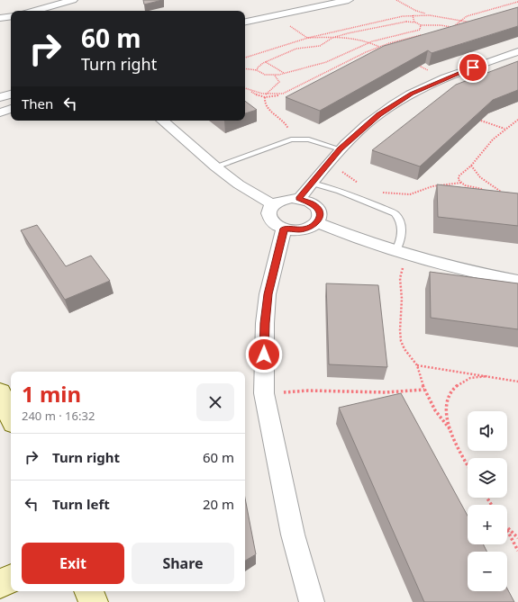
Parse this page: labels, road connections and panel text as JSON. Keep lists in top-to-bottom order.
{
  "page": {
    "turn": ["60 m", "Turn right"],
    "then": "Then",
    "heading": ["1 min", "240 m · 16:32"],
    "map_buttons": ["+", "−"],
    "list": [
      {
        "name": "Turn right",
        "value": "60 m"
      },
      {
        "name": "Turn left",
        "value": "20 m"
      }
    ],
    "buttons": ["Exit", "Share"]
  }
}
